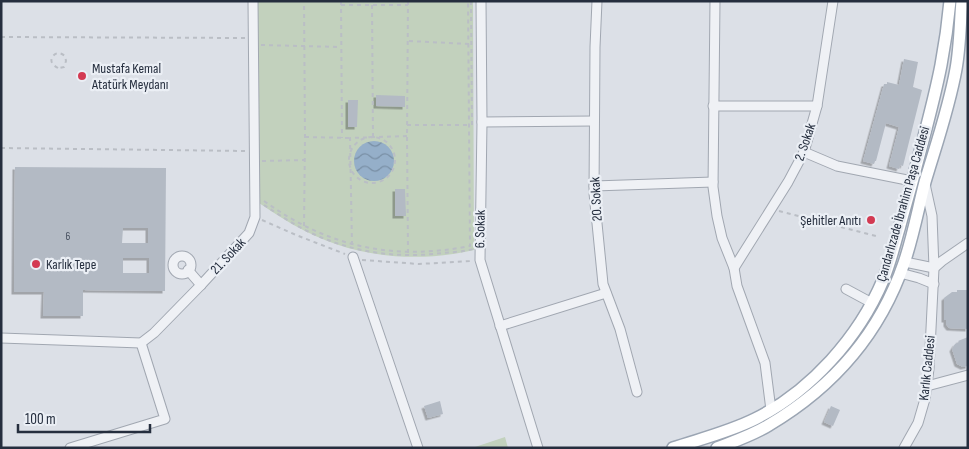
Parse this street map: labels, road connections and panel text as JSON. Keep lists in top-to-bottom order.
{
  "streets": {
    "main road": ["Çandarlızade İbrahim Paşa Caddesi"],
    "street": [
      "2. Sokak",
      "20. Sokak",
      "6. Sokak",
      "21. Sokak",
      "Karlık Caddesi"
    ]
  },
  "crossings": [
    ["Çandarlızade İbrahim Paşa Caddesi", "Karlık Caddesi"]
  ],
  "places": ["Mustafa Kemal Atatürk Meydanı", "Şehitler Anıtı", "Karlık Tepe"],
  "house_numbers": ["6"],
  "scale_bar": "100 m"
}
